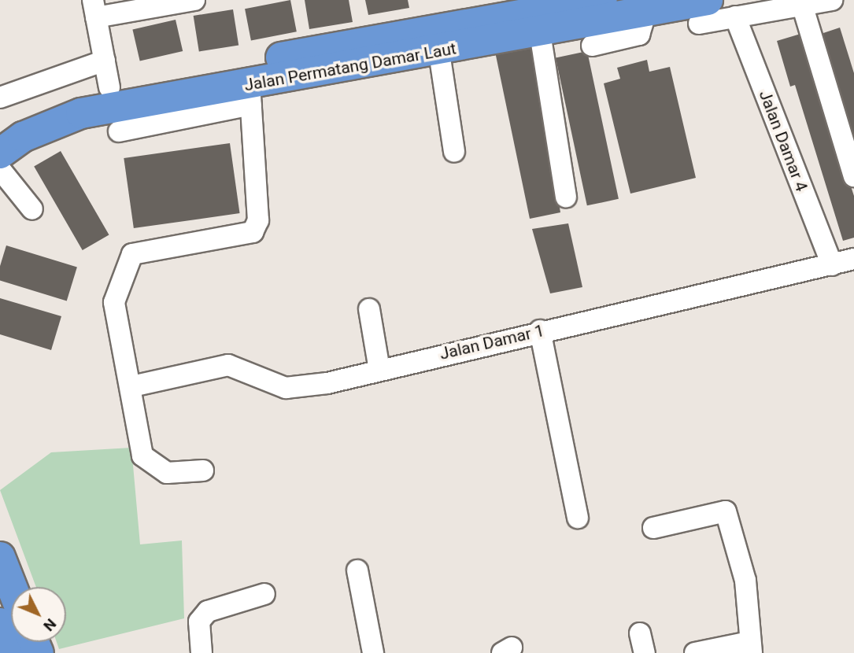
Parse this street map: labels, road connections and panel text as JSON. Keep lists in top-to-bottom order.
{
  "streets": {
    "highway": ["Jalan Permatang Damar Laut"],
    "street": ["Jalan Damar 4", "Jalan Damar 1"]
  },
  "crossings": [
    ["Jalan Damar 4", "Jalan Damar 1"]
  ],
  "north": "bottom right"
}
